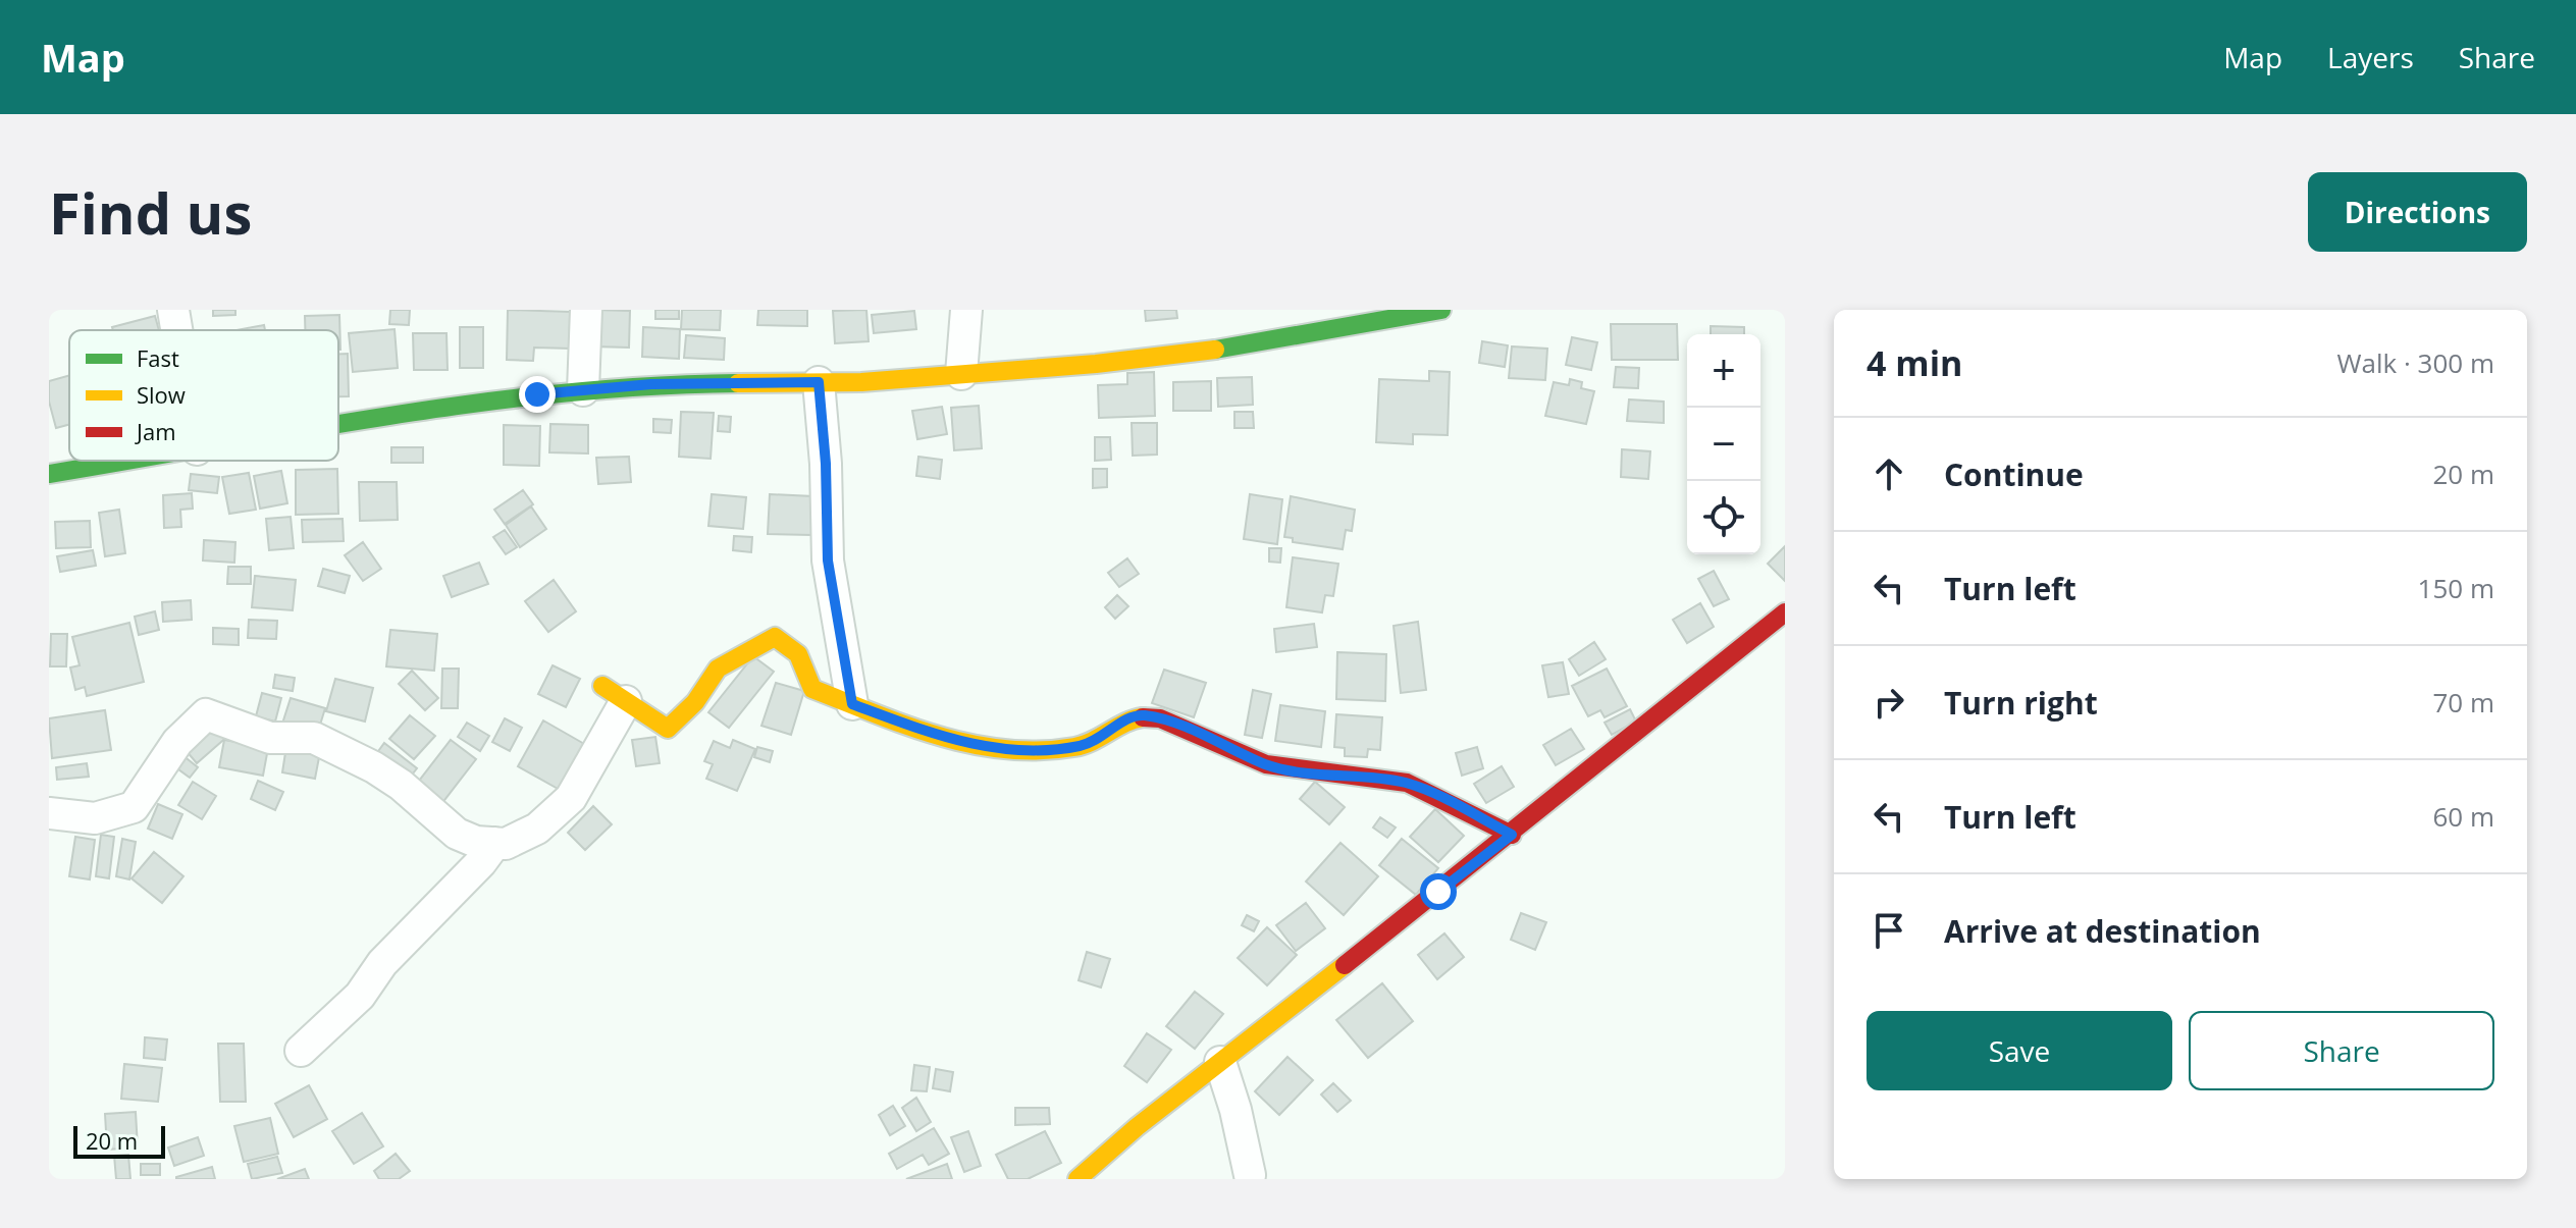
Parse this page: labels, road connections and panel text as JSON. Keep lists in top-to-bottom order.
{
  "legend": ["Fast", "Slow", "Jam"],
  "scale_bar": "20 m",
  "page": {
    "header": "Map",
    "nav": ["Map", "Layers", "Share"],
    "buttons": [
      "Directions",
      ["Save", "Share"]
    ],
    "title": "Find us",
    "heading": ["4 min", "Walk · 300 m"],
    "map_buttons": ["+", "−"],
    "list": [
      ["Continue", "20 m"],
      ["Turn left", "150 m"],
      ["Turn right", "70 m"],
      ["Turn left", "60 m"],
      "Arrive at destination"
    ],
    "scale": "20 m"
  }
}
